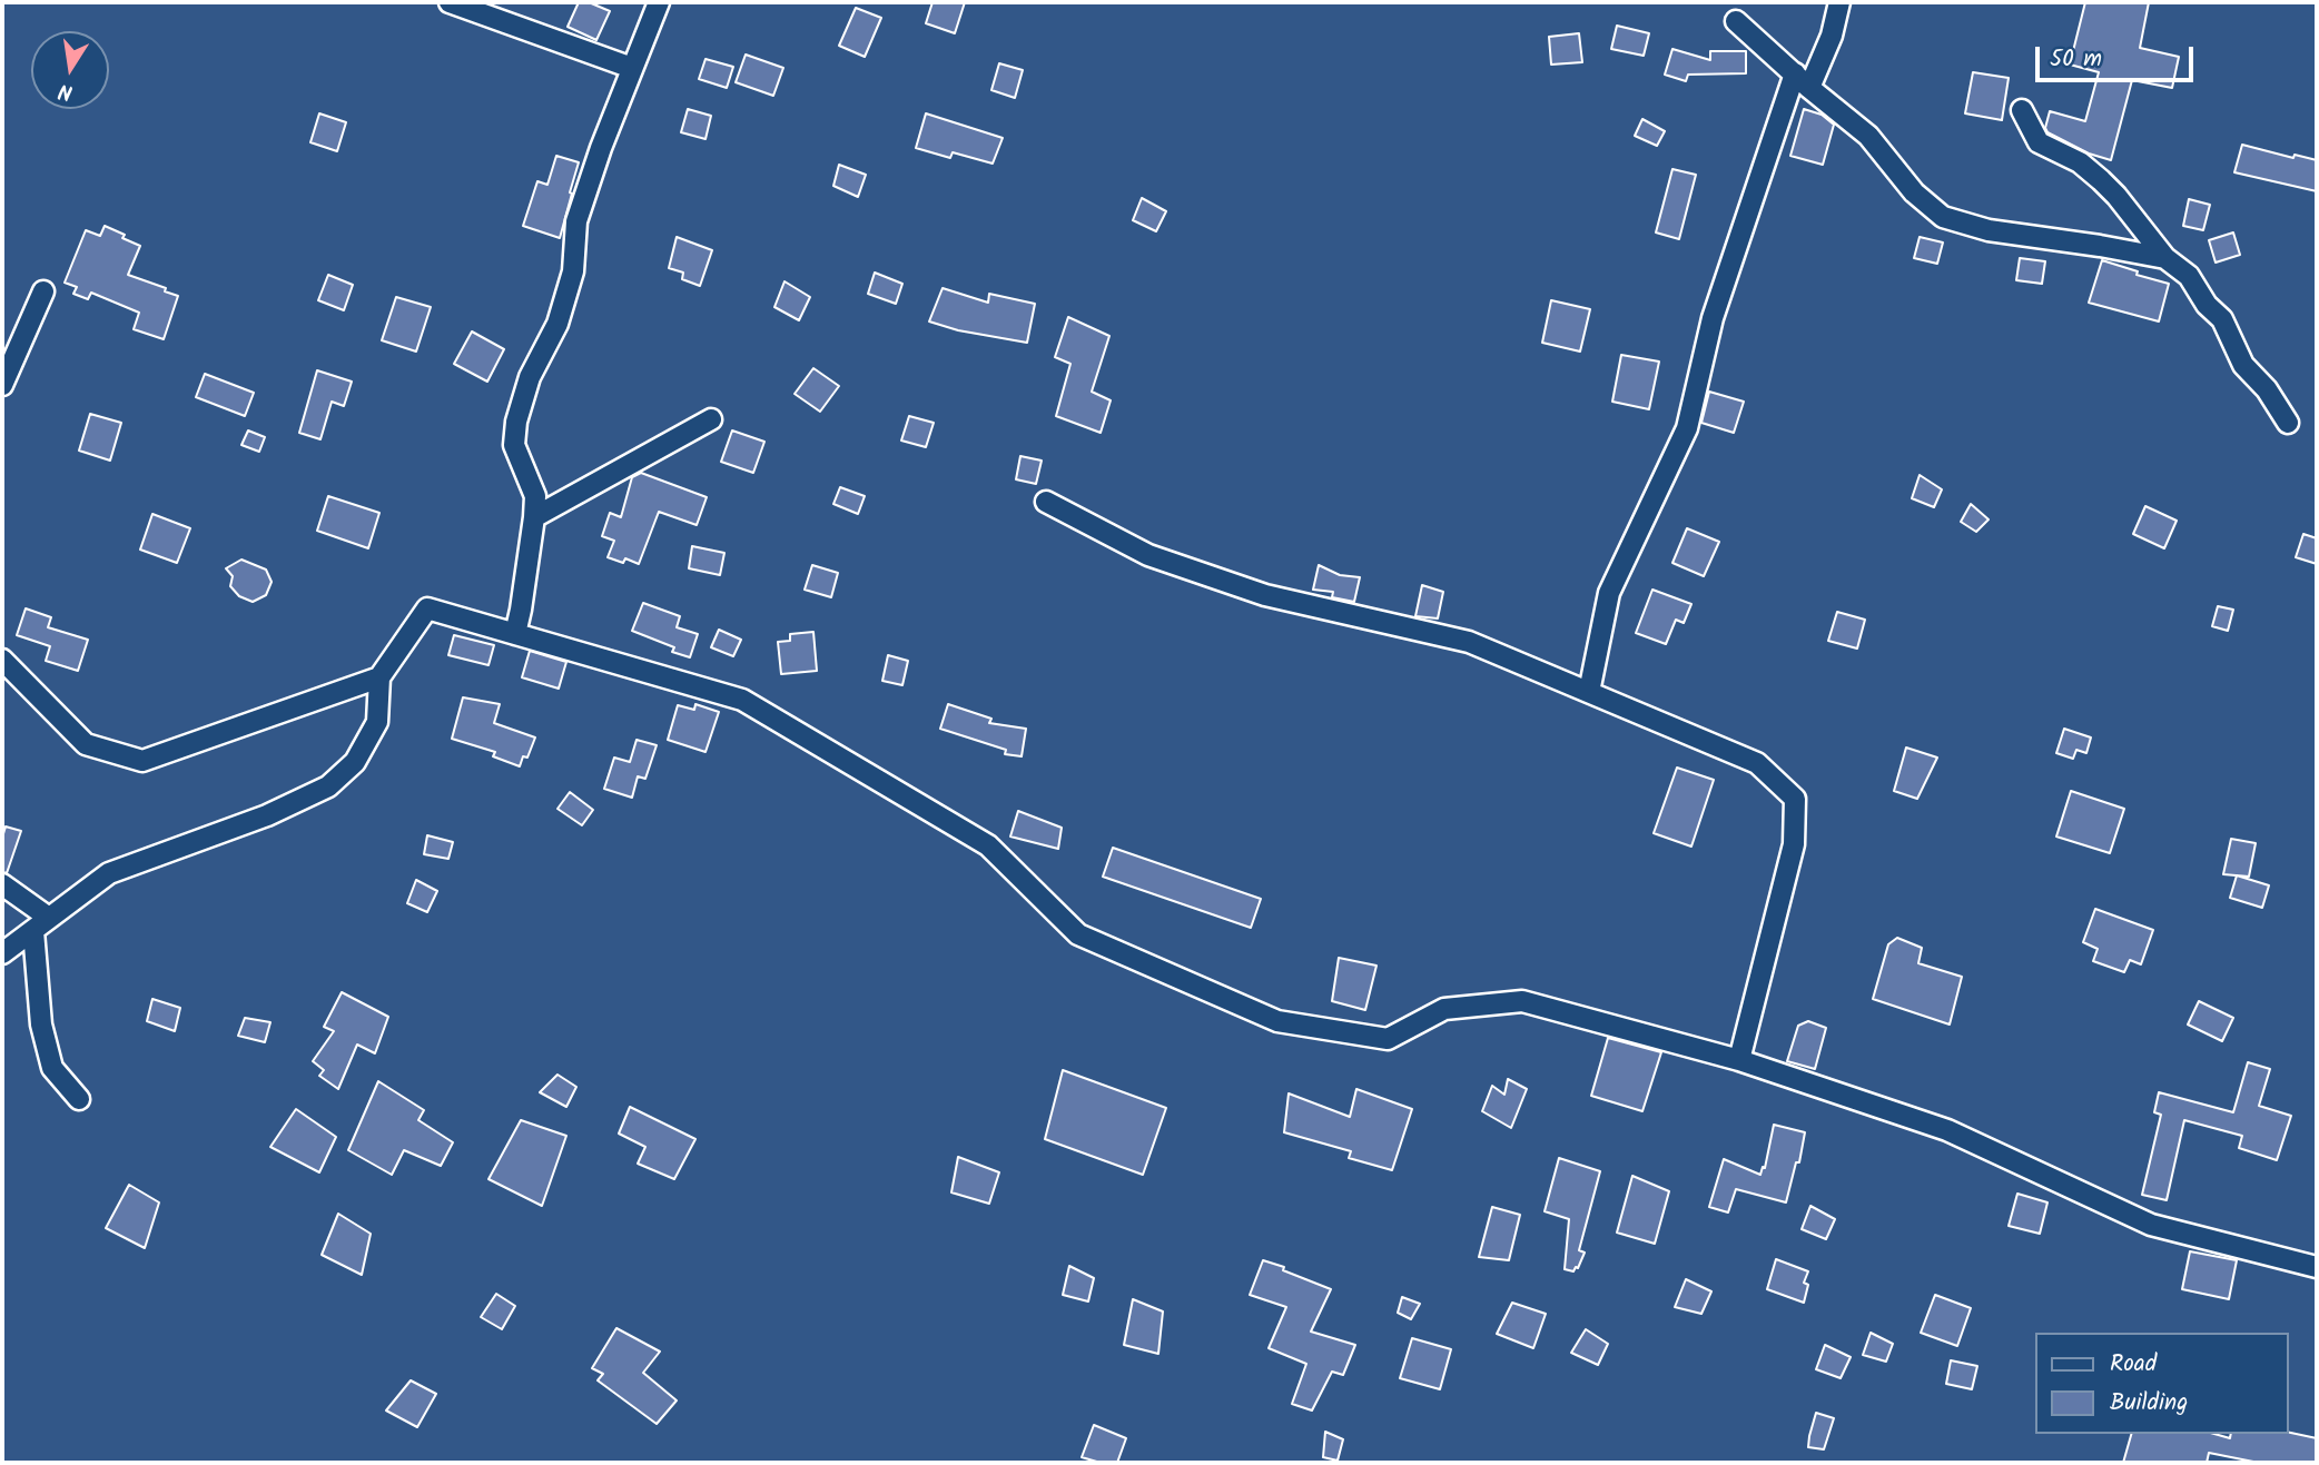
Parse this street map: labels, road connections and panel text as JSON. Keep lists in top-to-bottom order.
{
  "legend": ["Road", "Building"],
  "scale_bar": "50 m",
  "north": "bottom"
}
